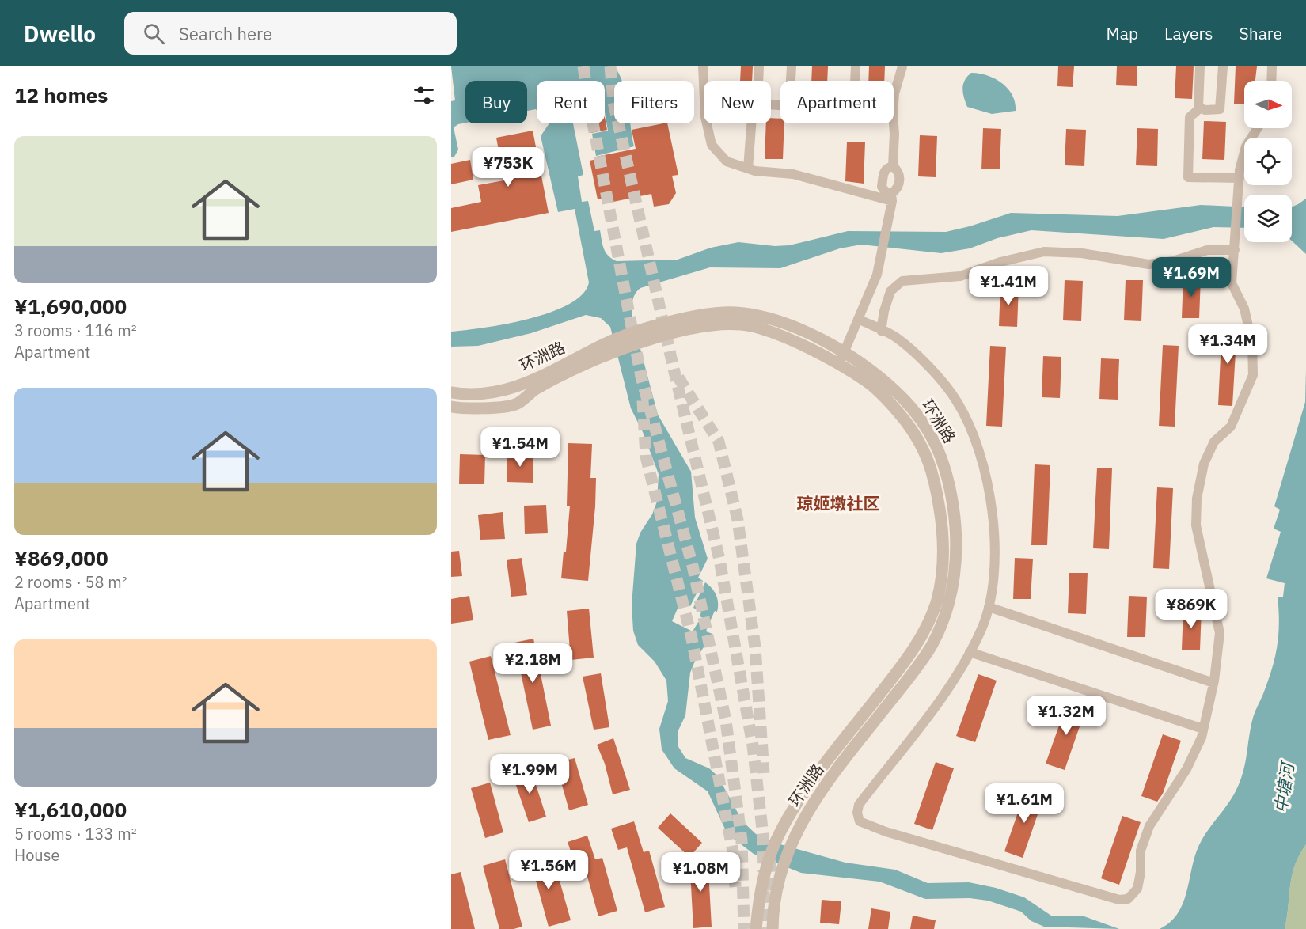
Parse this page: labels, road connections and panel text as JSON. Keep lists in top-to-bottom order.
{
  "streets": {
    "street": ["环洲路"]
  },
  "districts": ["琼姬墩社区"],
  "water": ["中塘河"],
  "north": "right",
  "page": {
    "header": "Dwello",
    "search": "Search here",
    "nav": ["Map", "Layers", "Share"],
    "heading": "12 homes",
    "chip": [
      "Buy",
      "Rent",
      "Filters",
      "New",
      "Apartment"
    ],
    "list": [
      {
        "name": "¥1,690,000",
        "note": "3 rooms · 116 m² · Apartment"
      },
      {
        "name": "¥869,000",
        "note": "2 rooms · 58 m² · Apartment"
      },
      {
        "name": "¥1,610,000",
        "note": "5 rooms · 133 m² · House"
      }
    ],
    "price": [
      "¥753K",
      "¥1.69M",
      "¥1.41M",
      "¥1.34M",
      "¥1.54M",
      "¥869K",
      "¥2.18M",
      "¥1.32M",
      "¥1.99M",
      "¥1.61M",
      "¥1.56M",
      "¥1.08M"
    ]
  }
}
